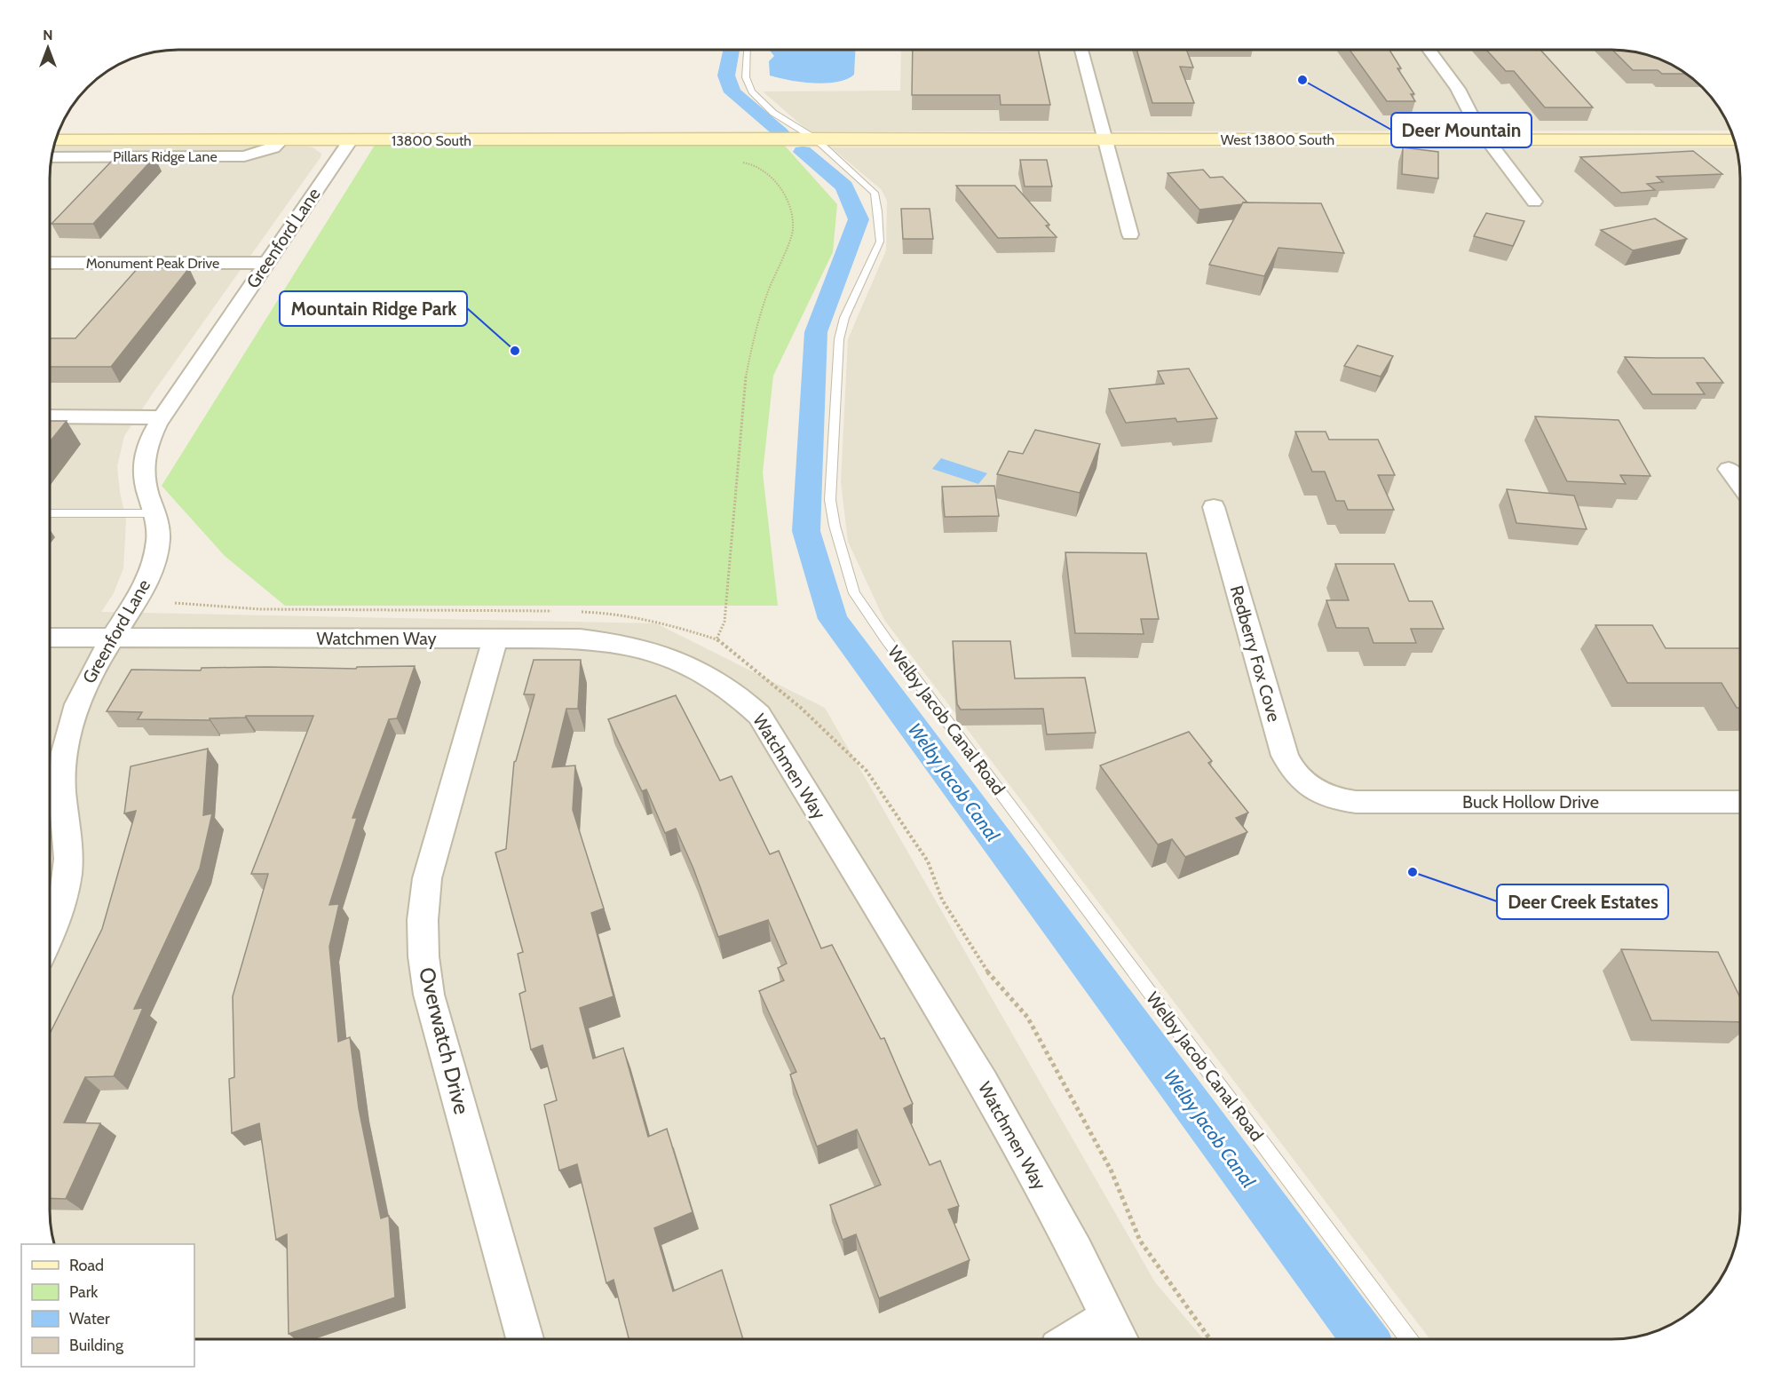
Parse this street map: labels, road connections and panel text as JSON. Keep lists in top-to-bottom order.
{
  "streets": {
    "street": [
      "West 13800 South",
      "13800 South",
      "Pillars Ridge Lane",
      "Greenford Lane",
      "Monument Peak Drive",
      "Watchmen Way",
      "Redberry Fox Cove",
      "Buck Hollow Drive",
      "Overwatch Drive"
    ],
    "lane": ["Welby Jacob Canal Road"]
  },
  "crossings": [
    ["West 13800 South", "13800 South"],
    ["West 13800 South", "Welby Jacob Canal Road"],
    ["13800 South", "Pillars Ridge Lane"],
    ["13800 South", "Greenford Lane"],
    ["13800 South", "Welby Jacob Canal Road"],
    ["Greenford Lane", "Monument Peak Drive"],
    ["Greenford Lane", "Watchmen Way"],
    ["Watchmen Way", "Overwatch Drive"],
    ["Redberry Fox Cove", "Buck Hollow Drive"]
  ],
  "water": ["Welby Jacob Canal"],
  "places": ["Deer Mountain", "Mountain Ridge Park", "Deer Creek Estates"],
  "legend": [
    "Road",
    "Park",
    "Water",
    "Building"
  ],
  "north": "top"
}
